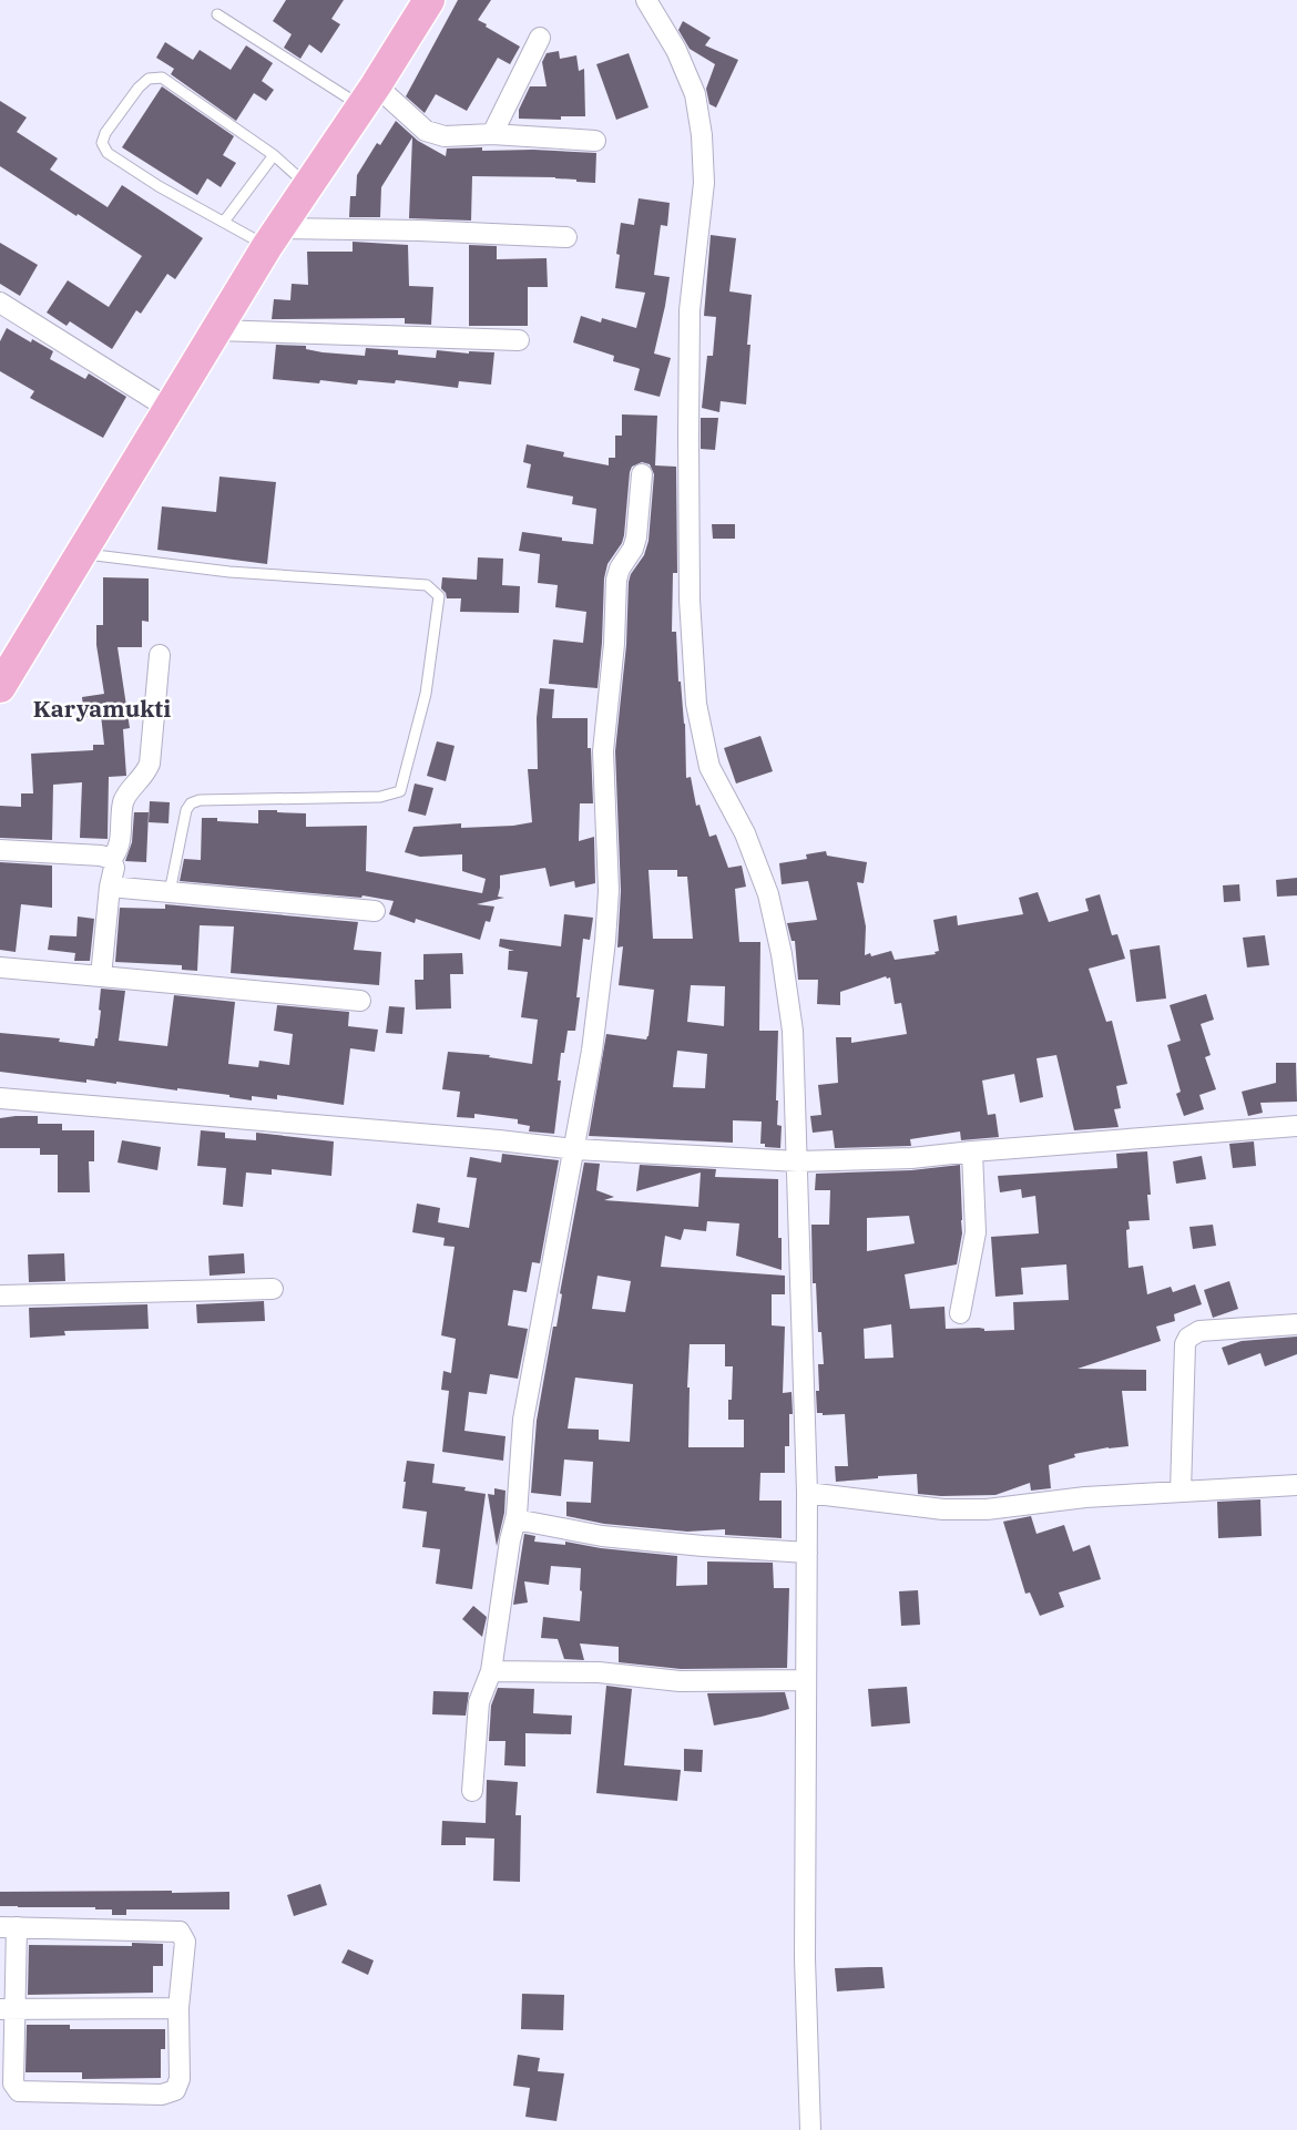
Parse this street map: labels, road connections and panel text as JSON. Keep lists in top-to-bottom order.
{
  "districts": ["Karyamukti"]
}
